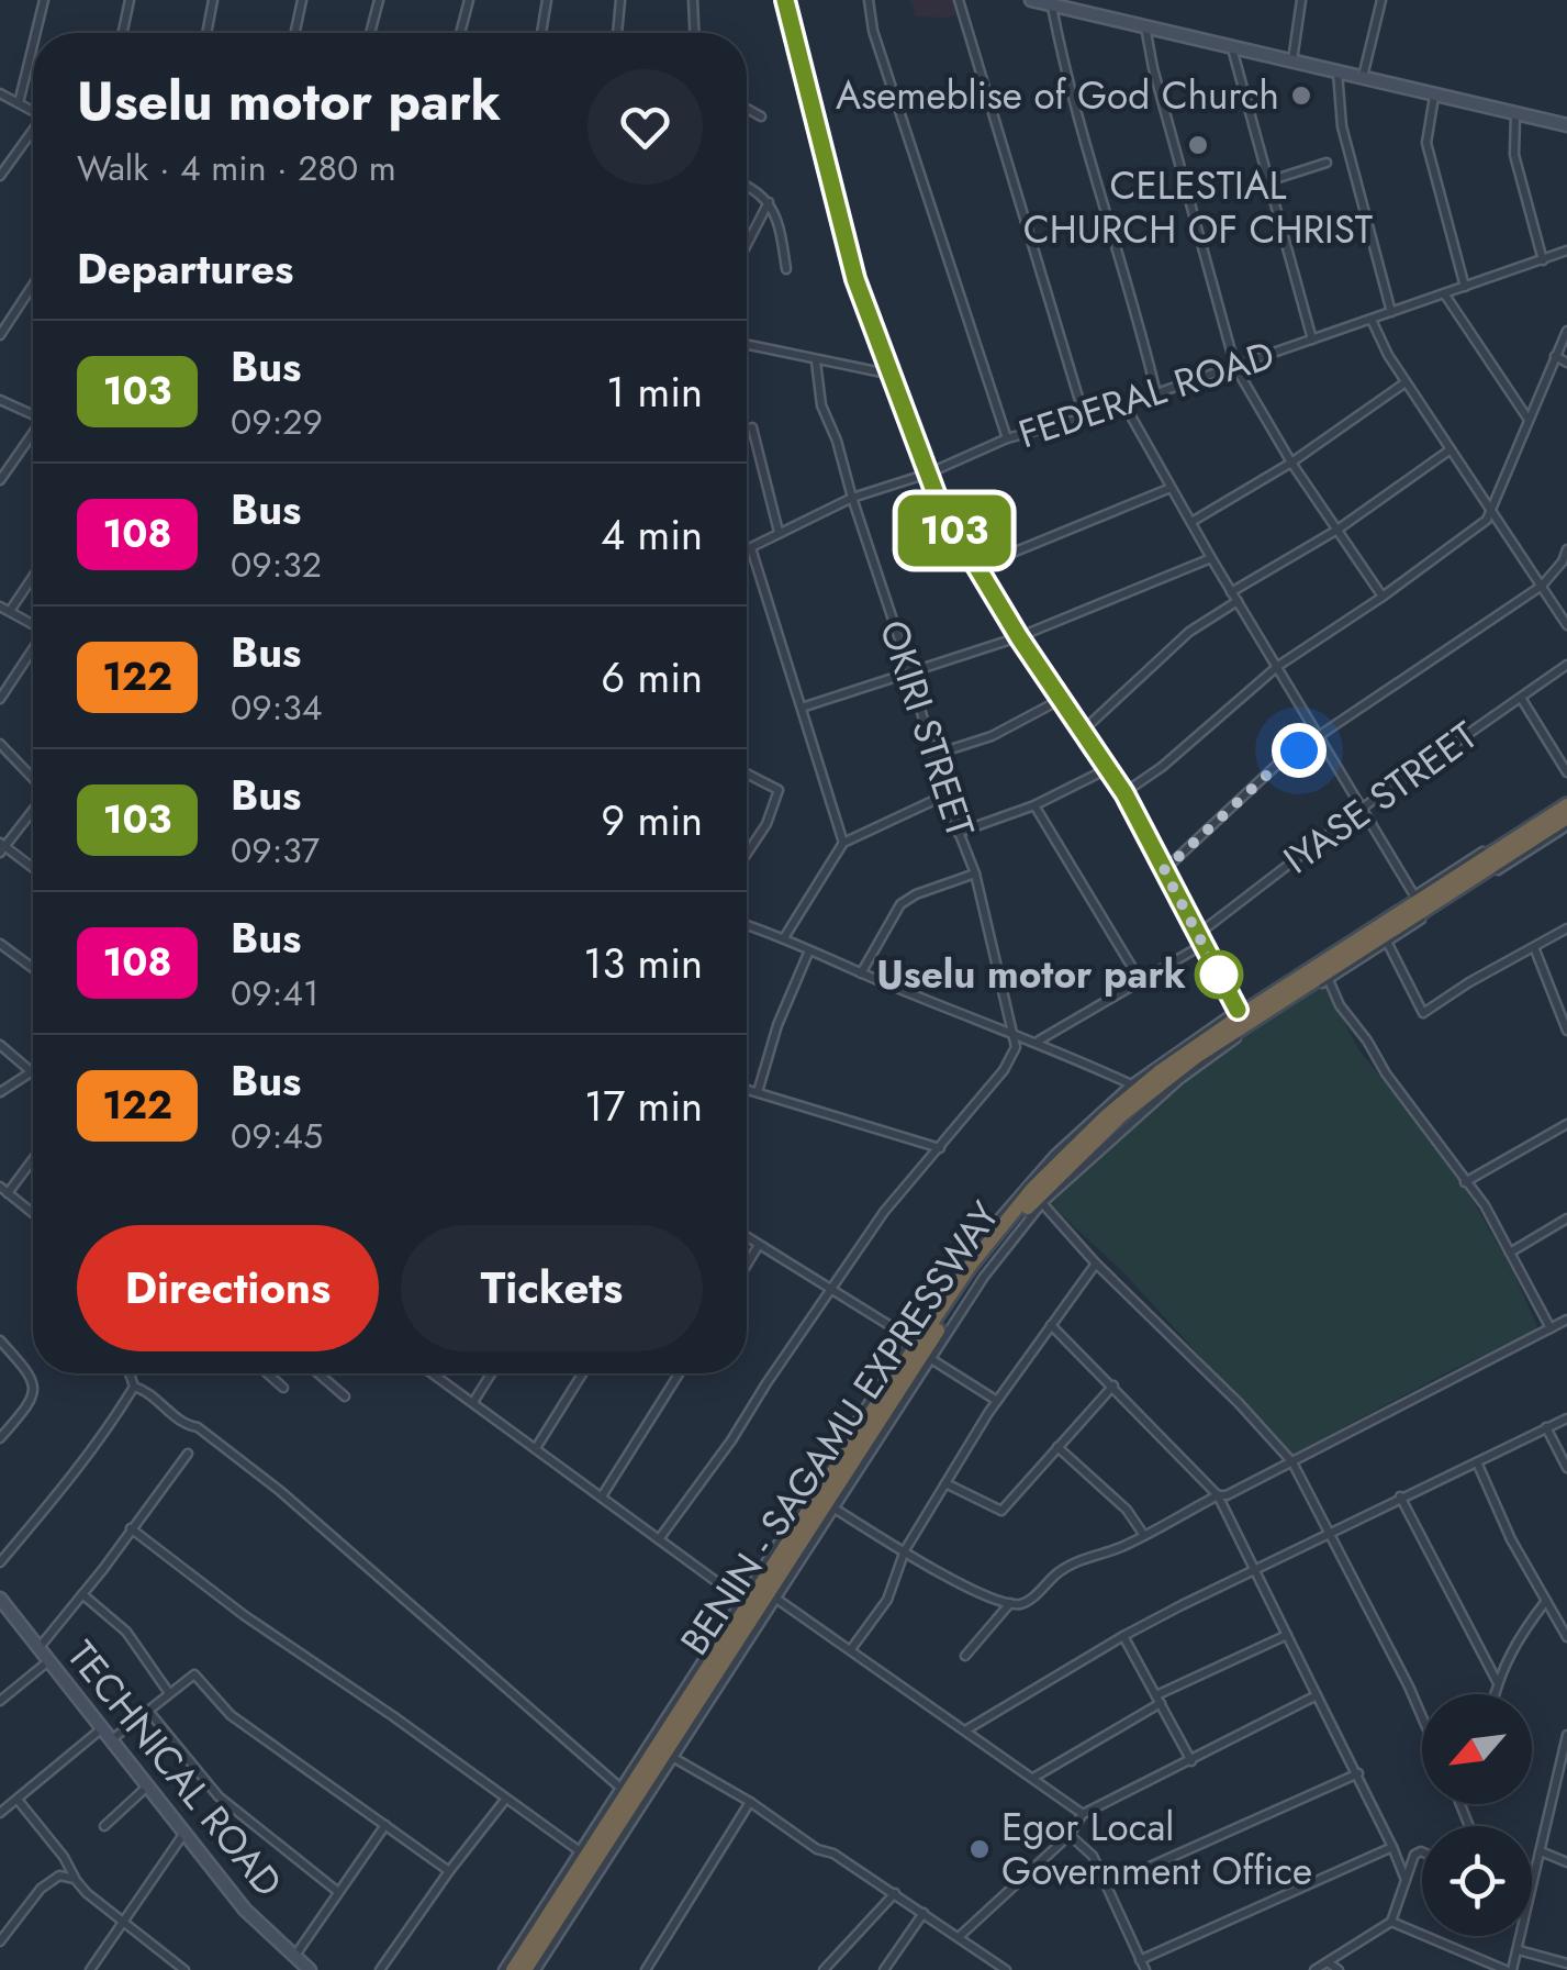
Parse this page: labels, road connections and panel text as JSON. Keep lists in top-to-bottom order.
{
  "streets": {
    "highway": ["BENIN - SAGAMU EXPRESSWAY"],
    "street": [
      "FEDERAL ROAD",
      "OKIRI STREET",
      "IYASE STREET",
      "TECHNICAL ROAD"
    ]
  },
  "crossings": [
    ["FEDERAL ROAD", "OKIRI STREET"]
  ],
  "places": [
    "Asemeblise of God Church",
    "CELESTIAL CHURCH OF CHRIST",
    "Uselu motor park",
    "Egor Local Government Office"
  ],
  "lines": ["bus line 103"],
  "north": "bottom left",
  "page": {
    "on_map": "103",
    "heading": [
      ["Uselu motor park", "Walk · 4 min · 280 m"],
      "Departures"
    ],
    "list": [
      {
        "mark": "103",
        "name": "Bus",
        "note": "09:29",
        "value": "1 min"
      },
      {
        "mark": "108",
        "name": "Bus",
        "note": "09:32",
        "value": "4 min"
      },
      {
        "mark": "122",
        "name": "Bus",
        "note": "09:34",
        "value": "6 min"
      },
      {
        "mark": "103",
        "name": "Bus",
        "note": "09:37",
        "value": "9 min"
      },
      {
        "mark": "108",
        "name": "Bus",
        "note": "09:41",
        "value": "13 min"
      },
      {
        "mark": "122",
        "name": "Bus",
        "note": "09:45",
        "value": "17 min"
      }
    ],
    "buttons": ["Directions", "Tickets"]
  }
}
